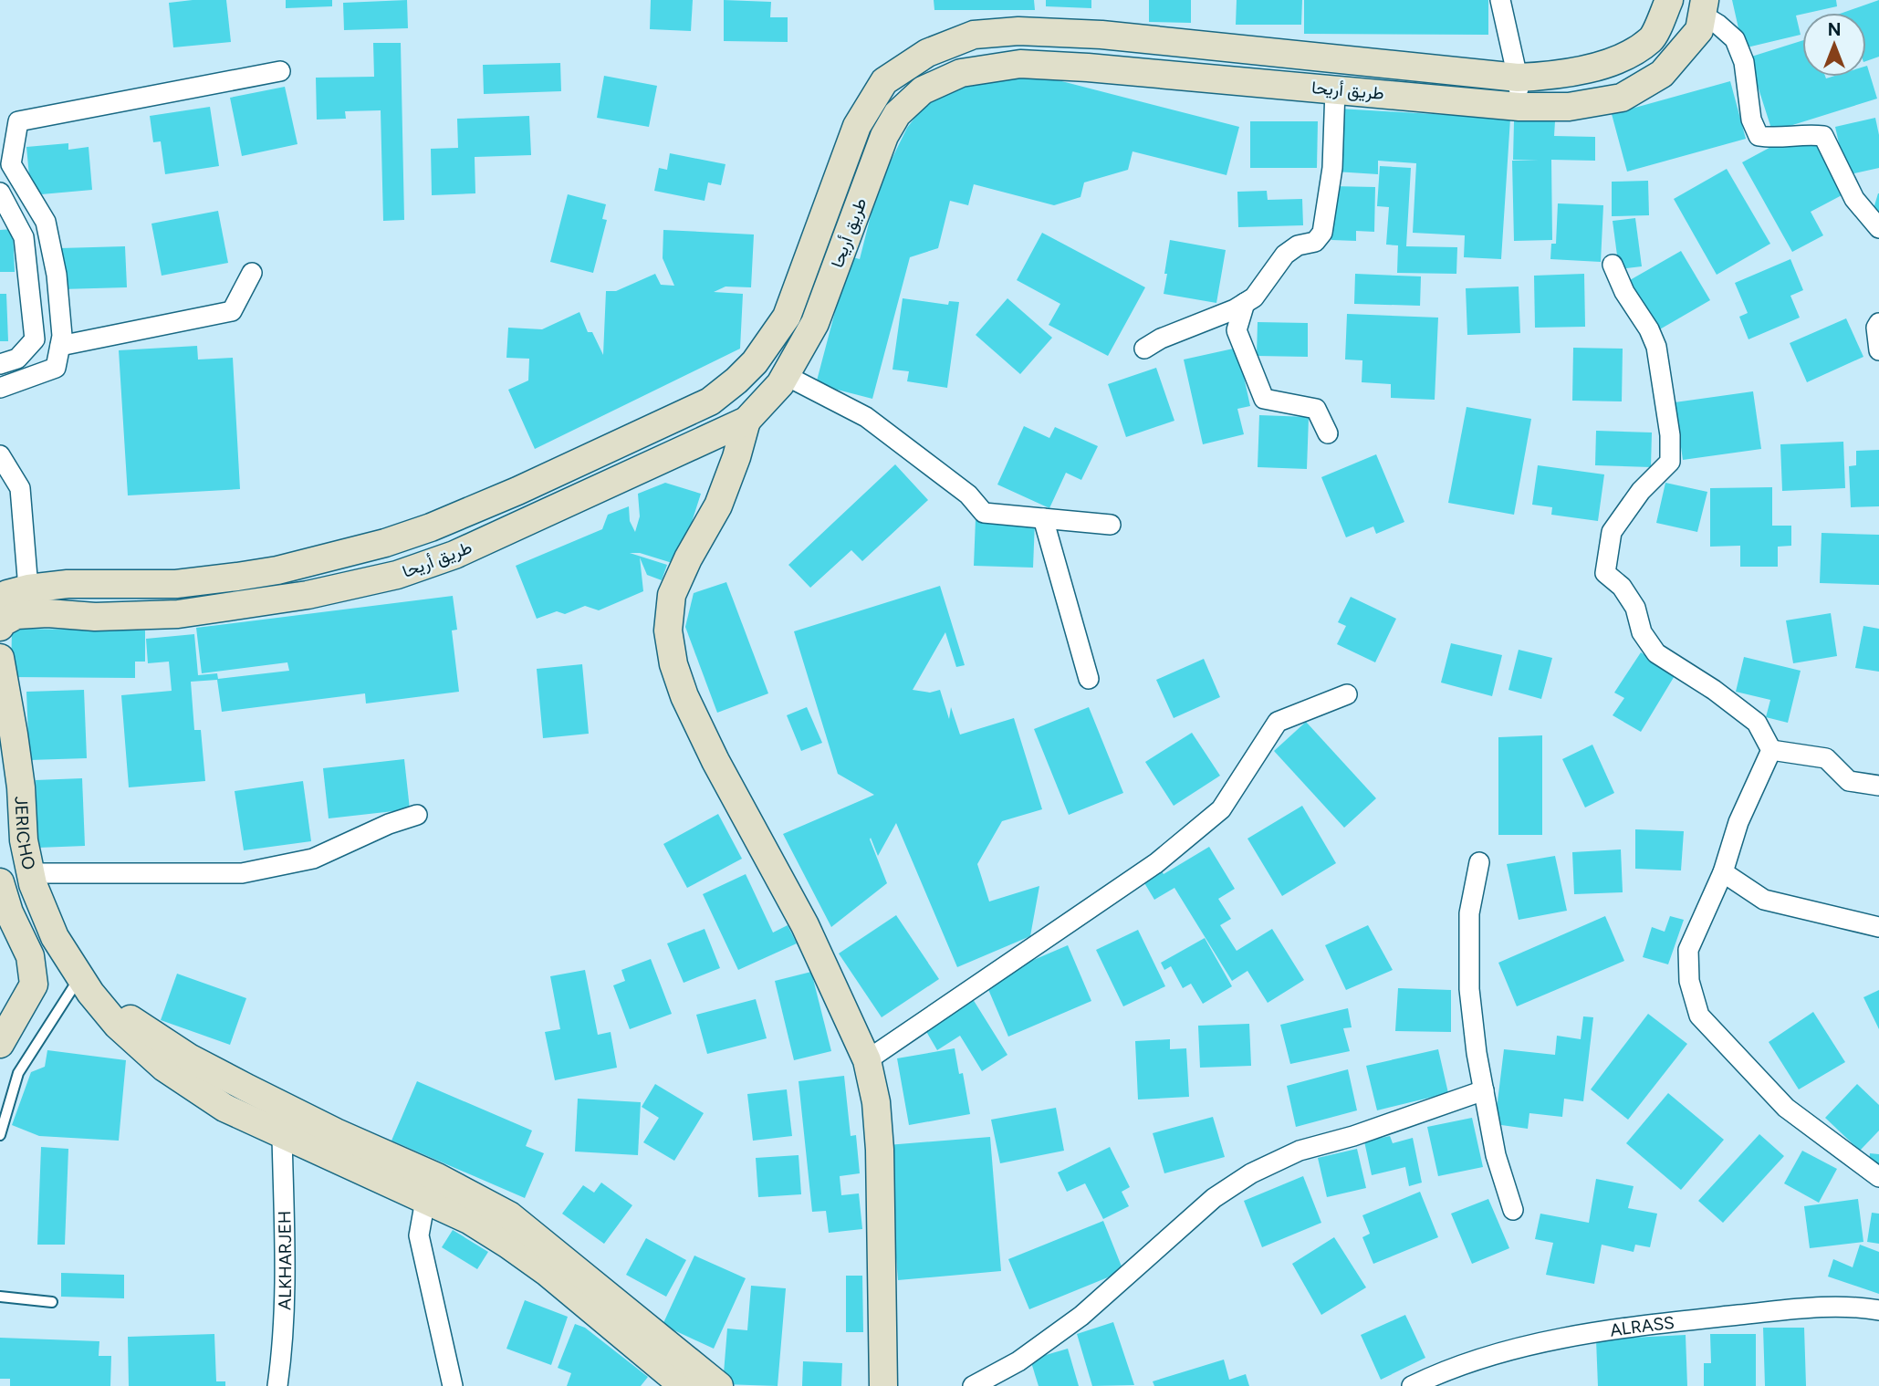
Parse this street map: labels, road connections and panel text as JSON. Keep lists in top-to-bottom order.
{
  "streets": {
    "main road": ["طريق أريحا", "JERICHO"],
    "street": ["ALKHARJEH", "ALRASS"]
  },
  "crossings": [
    ["JERICHO", "ALKHARJEH"]
  ],
  "north": "top"
}
